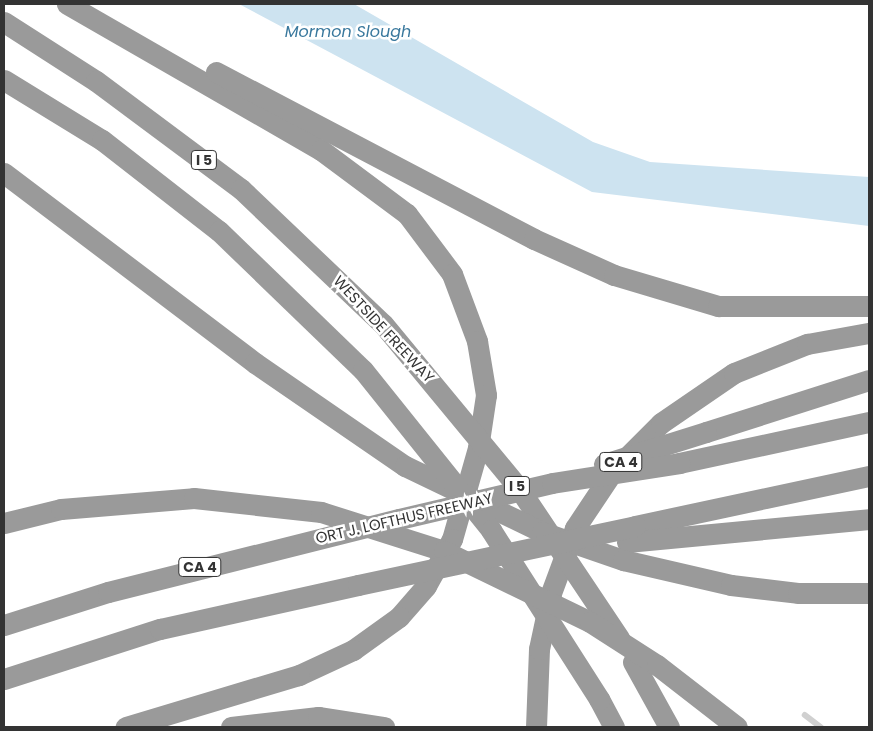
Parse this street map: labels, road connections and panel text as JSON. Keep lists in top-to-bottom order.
{
  "streets": {
    "highway": [
      "I 5",
      "WESTSIDE FREEWAY",
      "CA 4",
      "ORT J. LOFTHUS FREEWAY"
    ]
  },
  "water": ["Mormon Slough"]
}
